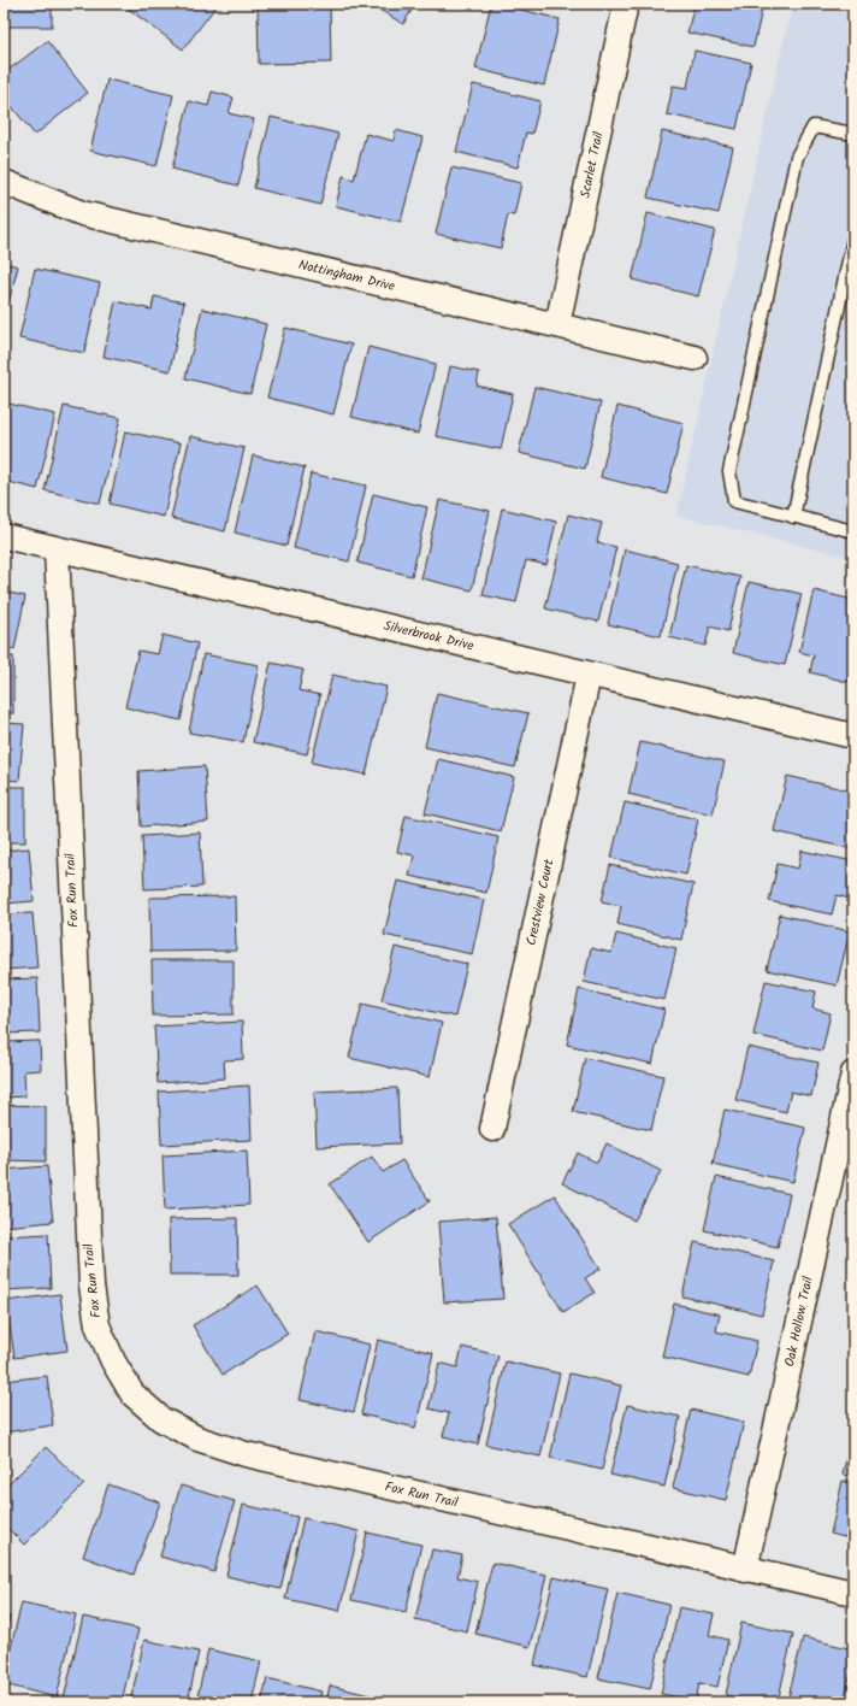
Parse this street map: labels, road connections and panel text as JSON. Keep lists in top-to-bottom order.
{
  "streets": {
    "street": [
      "Scarlet Trail",
      "Nottingham Drive",
      "Silverbrook Drive",
      "Fox Run Trail",
      "Crestview Court",
      "Oak Hollow Trail"
    ]
  },
  "crossings": [
    ["Scarlet Trail", "Nottingham Drive"],
    ["Silverbrook Drive", "Fox Run Trail"],
    ["Silverbrook Drive", "Crestview Court"],
    ["Fox Run Trail", "Oak Hollow Trail"]
  ]
}
